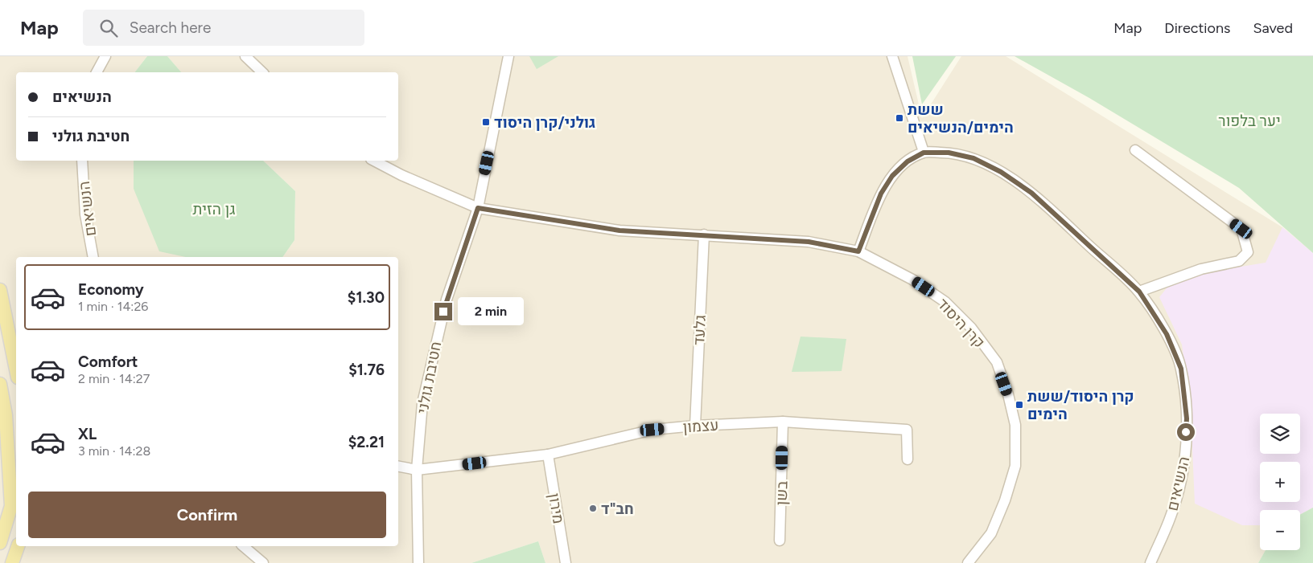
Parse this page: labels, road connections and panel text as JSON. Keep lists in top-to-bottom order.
{
  "streets": {
    "street": [
      "הנשיאים",
      "קרן היסוד",
      "גלעד",
      "חטיבת גולני",
      "עצמון",
      "בשן",
      "מירון"
    ]
  },
  "crossings": [
    ["קרן היסוד", "גלעד"],
    ["קרן היסוד", "חטיבת גולני"],
    ["גלעד", "עצמון"],
    ["חטיבת גולני", "עצמון"],
    ["עצמון", "בשן"],
    ["עצמון", "מירון"]
  ],
  "parks": ["יער בלפור", "גן הזית"],
  "places": {
    "transit": ["ששת הימים/הנשיאים", "גולני/קרן היסוד", "קרן היסוד/ששת הימים"],
    "other": ["חב\"ד"]
  },
  "page": {
    "header": "Map",
    "search": "Search here",
    "nav": ["Map", "Directions", "Saved"],
    "banner": ["הנשיאים", "חטיבת גולני"],
    "list": [
      {
        "name": "Economy",
        "note": "1 min · 14:26",
        "value": "$1.30"
      },
      {
        "name": "Comfort",
        "note": "2 min · 14:27",
        "value": "$1.76"
      },
      {
        "name": "XL",
        "note": "3 min · 14:28",
        "value": "$2.21"
      }
    ],
    "bubble": "2 min",
    "map_buttons": ["+", "−"],
    "buttons": "Confirm"
  }
}
